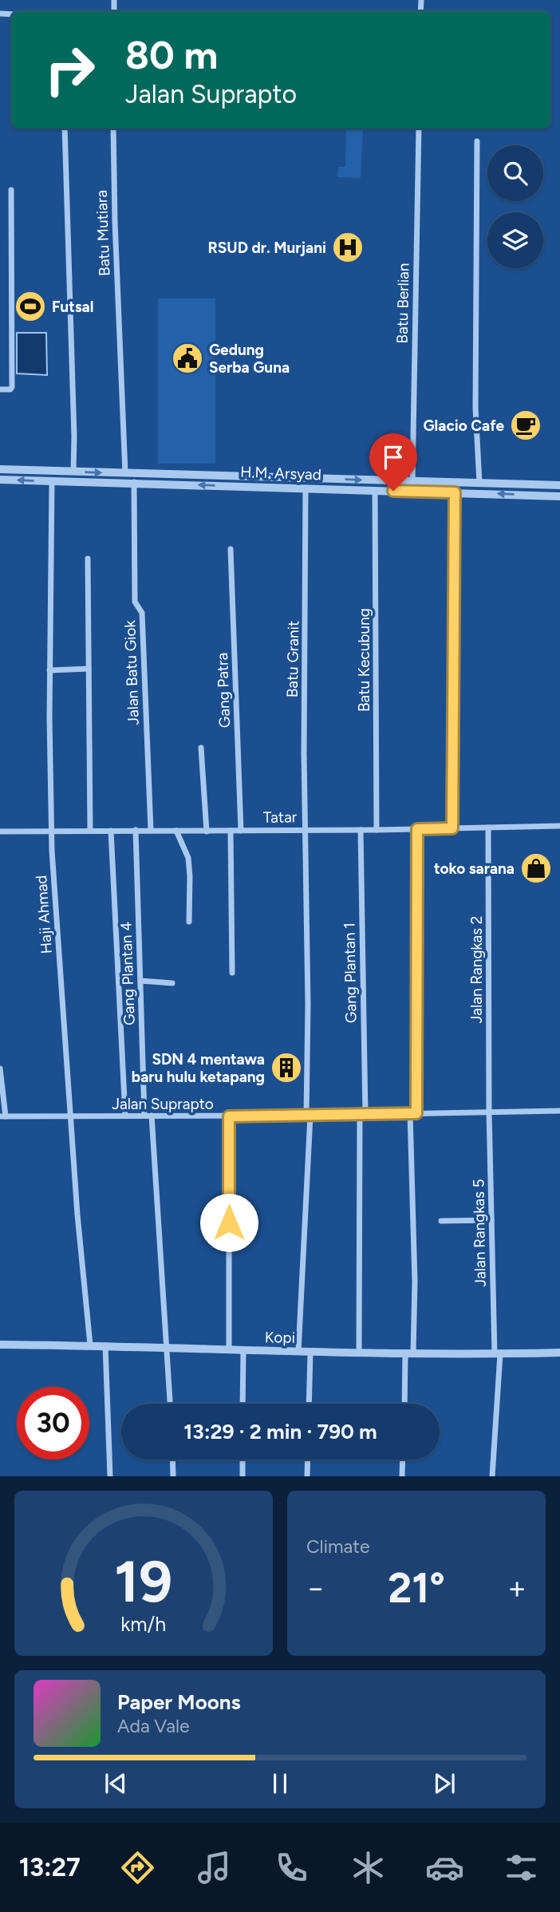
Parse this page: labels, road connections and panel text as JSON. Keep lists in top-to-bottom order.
{
  "streets": {
    "street": [
      "Batu Mutiara",
      "Batu Berlian",
      "H.M. Arsyad",
      "Batu Granit",
      "Batu Kecubung",
      "Jalan Batu Giok",
      "Gang Patra",
      "Tatar",
      "Haji Ahmad",
      "Jalan Rangkas 2",
      "Gang Plantan 1",
      "Gang Plantan 4",
      "Jalan Suprapto",
      "Jalan Rangkas 5",
      "Kopi"
    ]
  },
  "crossings": [
    ["Batu Mutiara", "H.M. Arsyad"],
    ["Batu Berlian", "H.M. Arsyad"],
    ["H.M. Arsyad", "Batu Granit"],
    ["H.M. Arsyad", "Batu Kecubung"],
    ["H.M. Arsyad", "Jalan Batu Giok"],
    ["H.M. Arsyad", "Haji Ahmad"],
    ["Batu Granit", "Tatar"],
    ["Batu Granit", "Jalan Suprapto"],
    ["Batu Granit", "Kopi"],
    ["Batu Kecubung", "Tatar"],
    ["Jalan Batu Giok", "Tatar"],
    ["Gang Patra", "Tatar"],
    ["Tatar", "Haji Ahmad"],
    ["Tatar", "Jalan Rangkas 2"],
    ["Tatar", "Gang Plantan 1"],
    ["Tatar", "Gang Plantan 4"],
    ["Haji Ahmad", "Jalan Suprapto"],
    ["Haji Ahmad", "Kopi"],
    ["Jalan Rangkas 2", "Jalan Suprapto"],
    ["Jalan Rangkas 2", "Jalan Rangkas 5"],
    ["Gang Plantan 1", "Jalan Suprapto"],
    ["Gang Plantan 1", "Kopi"],
    ["Gang Plantan 4", "Jalan Suprapto"],
    ["Gang Plantan 4", "Kopi"],
    ["Jalan Suprapto", "Jalan Rangkas 5"],
    ["Jalan Rangkas 5", "Kopi"]
  ],
  "places": {
    "hospital": ["RSUD dr. Murjani"],
    "sports": ["Futsal"],
    "public building": ["Gedung Serba Guna"],
    "cafe": ["Glacio Cafe"],
    "shop": ["toko sarana"],
    "building": ["SDN 4 mentawa baru hulu ketapang"]
  },
  "page": {
    "turn": ["80 m", "Jalan Suprapto"],
    "limit": "30",
    "trip": "13:29 · 2 min · 790 m",
    "tile": "Climate",
    "heat": ["−", "21°", "+"],
    "song": ["Paper Moons", "Ada Vale"],
    "tabs": "13:27",
    "gauge": ["19", "km/h"]
  }
}
